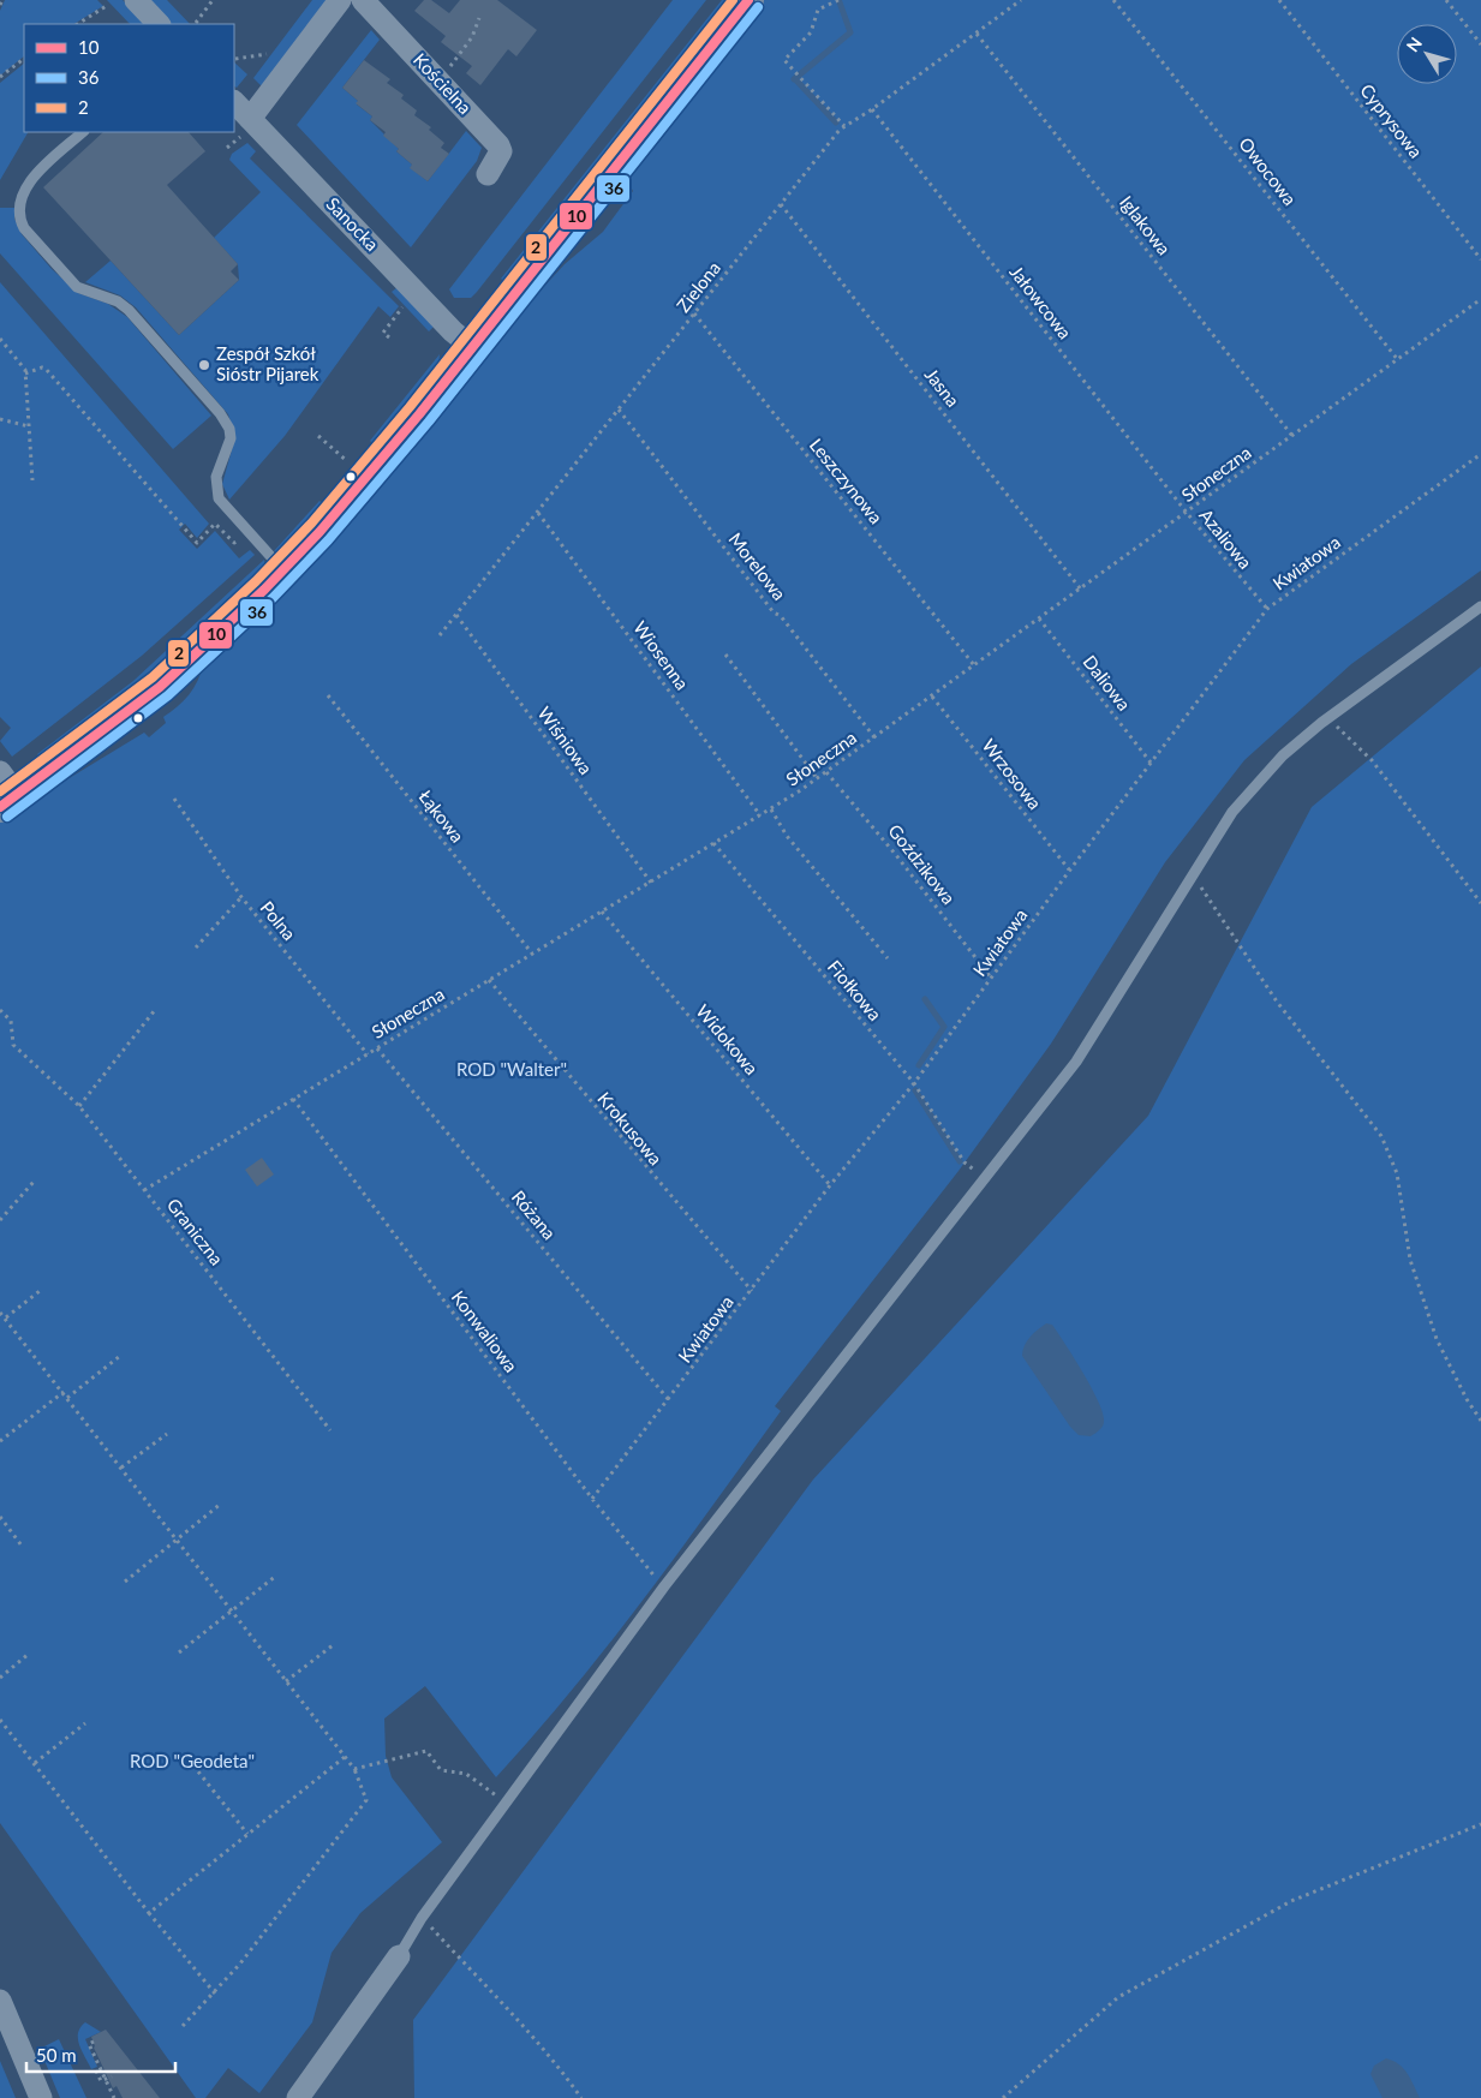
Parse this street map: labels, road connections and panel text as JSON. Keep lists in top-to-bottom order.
{
  "streets": {
    "street": ["Kościelna", "Sanocka"],
    "path": [
      "Cyprysowa",
      "Owocowa",
      "Iglakowa",
      "Zielona",
      "Jałowcowa",
      "Jasna",
      "Słoneczna",
      "Leszczynowa",
      "Azaliowa",
      "Kwiatowa",
      "Morelowa",
      "Wiosenna",
      "Daliowa",
      "Wiśniowa",
      "Wrzosowa",
      "Łąkowa",
      "Goździkowa",
      "Polna",
      "Fiołkowa",
      "Widokowa",
      "Krokusowa",
      "Różana",
      "Graniczna",
      "Konwaliowa"
    ]
  },
  "crossings": [
    ["Owocowa", "Słoneczna"],
    ["Iglakowa", "Zielona"],
    ["Iglakowa", "Słoneczna"],
    ["Zielona", "Jałowcowa"],
    ["Zielona", "Jasna"],
    ["Zielona", "Leszczynowa"],
    ["Zielona", "Morelowa"],
    ["Zielona", "Wiosenna"],
    ["Zielona", "Wiśniowa"],
    ["Jałowcowa", "Słoneczna"],
    ["Jałowcowa", "Azaliowa"],
    ["Jasna", "Słoneczna"],
    ["Słoneczna", "Leszczynowa"],
    ["Słoneczna", "Azaliowa"],
    ["Słoneczna", "Morelowa"],
    ["Słoneczna", "Wiosenna"],
    ["Słoneczna", "Daliowa"],
    ["Słoneczna", "Wiśniowa"],
    ["Słoneczna", "Wrzosowa"],
    ["Słoneczna", "Łąkowa"],
    ["Słoneczna", "Goździkowa"],
    ["Słoneczna", "Polna"],
    ["Słoneczna", "Fiołkowa"],
    ["Słoneczna", "Widokowa"],
    ["Słoneczna", "Krokusowa"],
    ["Słoneczna", "Różana"],
    ["Słoneczna", "Graniczna"],
    ["Słoneczna", "Konwaliowa"],
    ["Azaliowa", "Kwiatowa"],
    ["Kwiatowa", "Daliowa"],
    ["Kwiatowa", "Wrzosowa"],
    ["Kwiatowa", "Goździkowa"],
    ["Kwiatowa", "Fiołkowa"],
    ["Kwiatowa", "Widokowa"],
    ["Kwiatowa", "Krokusowa"],
    ["Kwiatowa", "Różana"],
    ["Kwiatowa", "Konwaliowa"]
  ],
  "parks": ["ROD \"Walter\"", "ROD \"Geodeta\""],
  "places": ["Zespół Szkół Sióstr Pijarek"],
  "lines": ["transit line 10", "transit line 2", "transit line 36"],
  "legend": ["10", "36", "2"],
  "scale_bar": "50 m",
  "north": "top left"
}
